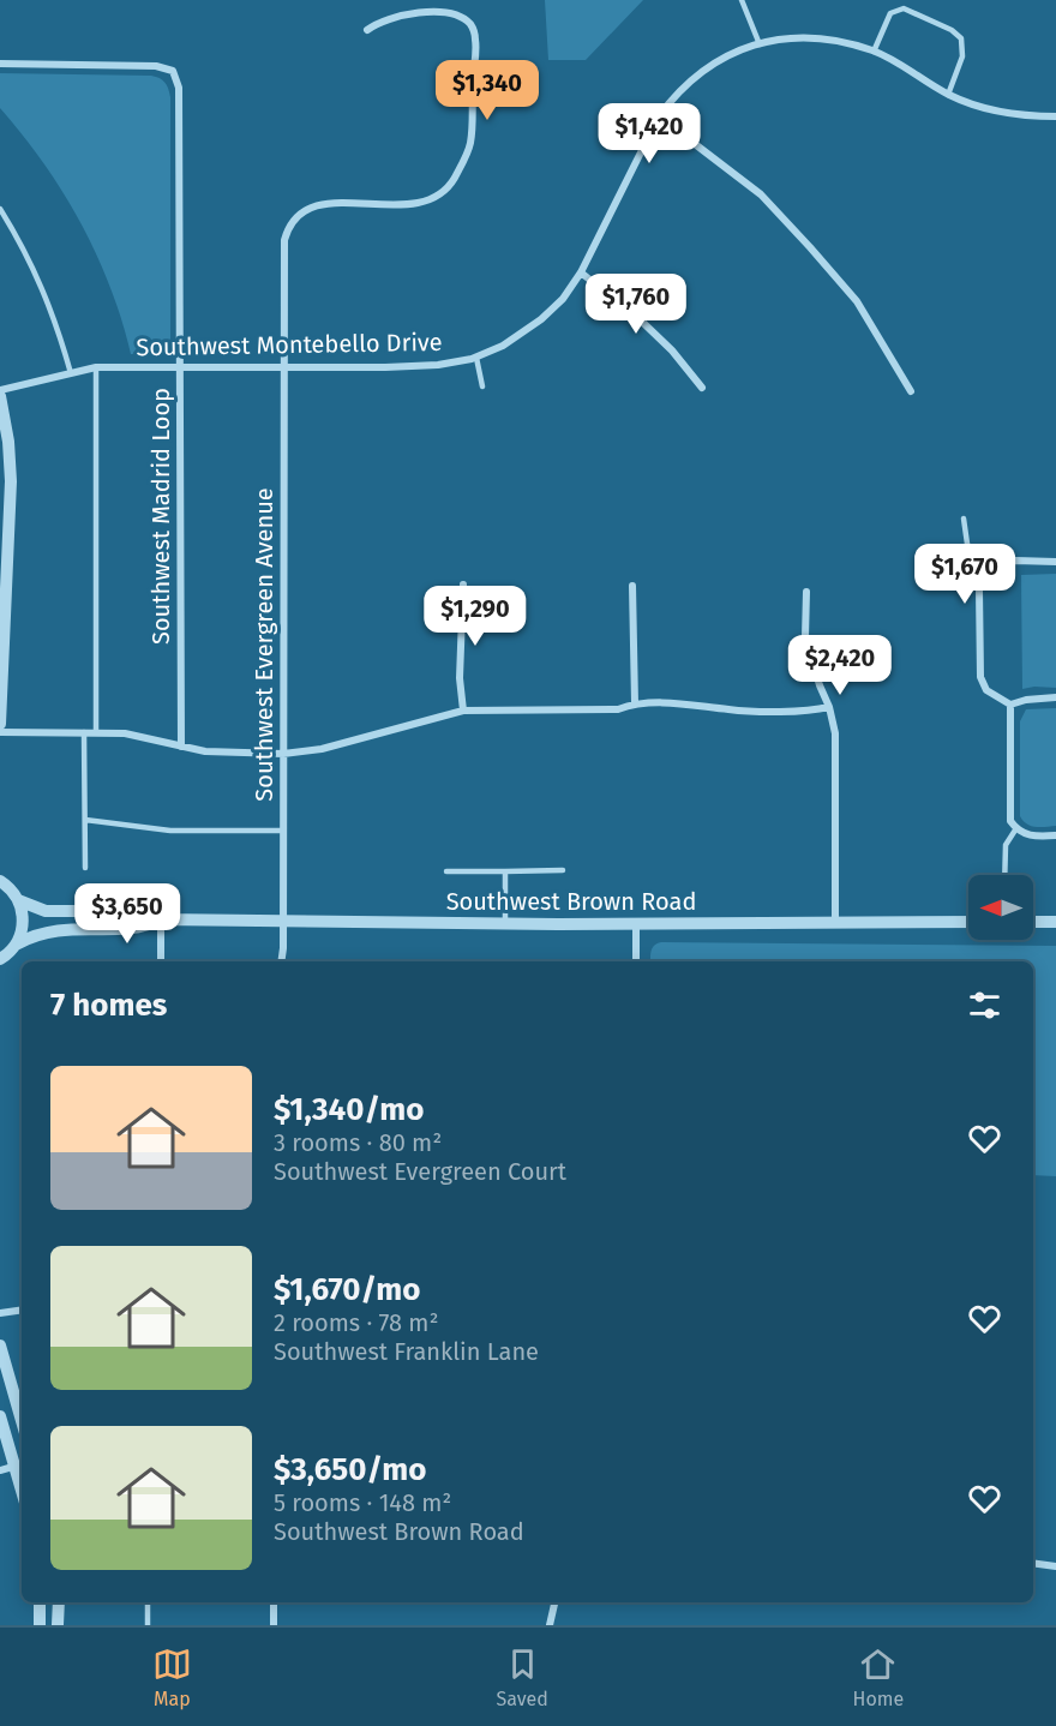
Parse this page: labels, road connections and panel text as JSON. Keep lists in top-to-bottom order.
{
  "streets": {
    "street": [
      "Southwest Montebello Drive",
      "Southwest Madrid Loop",
      "Southwest Evergreen Avenue",
      "Southwest Brown Road"
    ]
  },
  "crossings": [
    ["Southwest Montebello Drive", "Southwest Madrid Loop"],
    ["Southwest Montebello Drive", "Southwest Evergreen Avenue"],
    ["Southwest Evergreen Avenue", "Southwest Brown Road"]
  ],
  "north": "left",
  "page": {
    "price": [
      "$1,340",
      "$1,420",
      "$1,760",
      "$1,670",
      "$1,290",
      "$2,420",
      "$3,650"
    ],
    "heading": "7 homes",
    "list": [
      {
        "name": "$1,340/mo",
        "note": "3 rooms · 80 m² · Southwest Evergreen Court"
      },
      {
        "name": "$1,670/mo",
        "note": "2 rooms · 78 m² · Southwest Franklin Lane"
      },
      {
        "name": "$3,650/mo",
        "note": "5 rooms · 148 m² · Southwest Brown Road"
      }
    ],
    "tabs": ["Map", "Saved", "Home"]
  }
}
